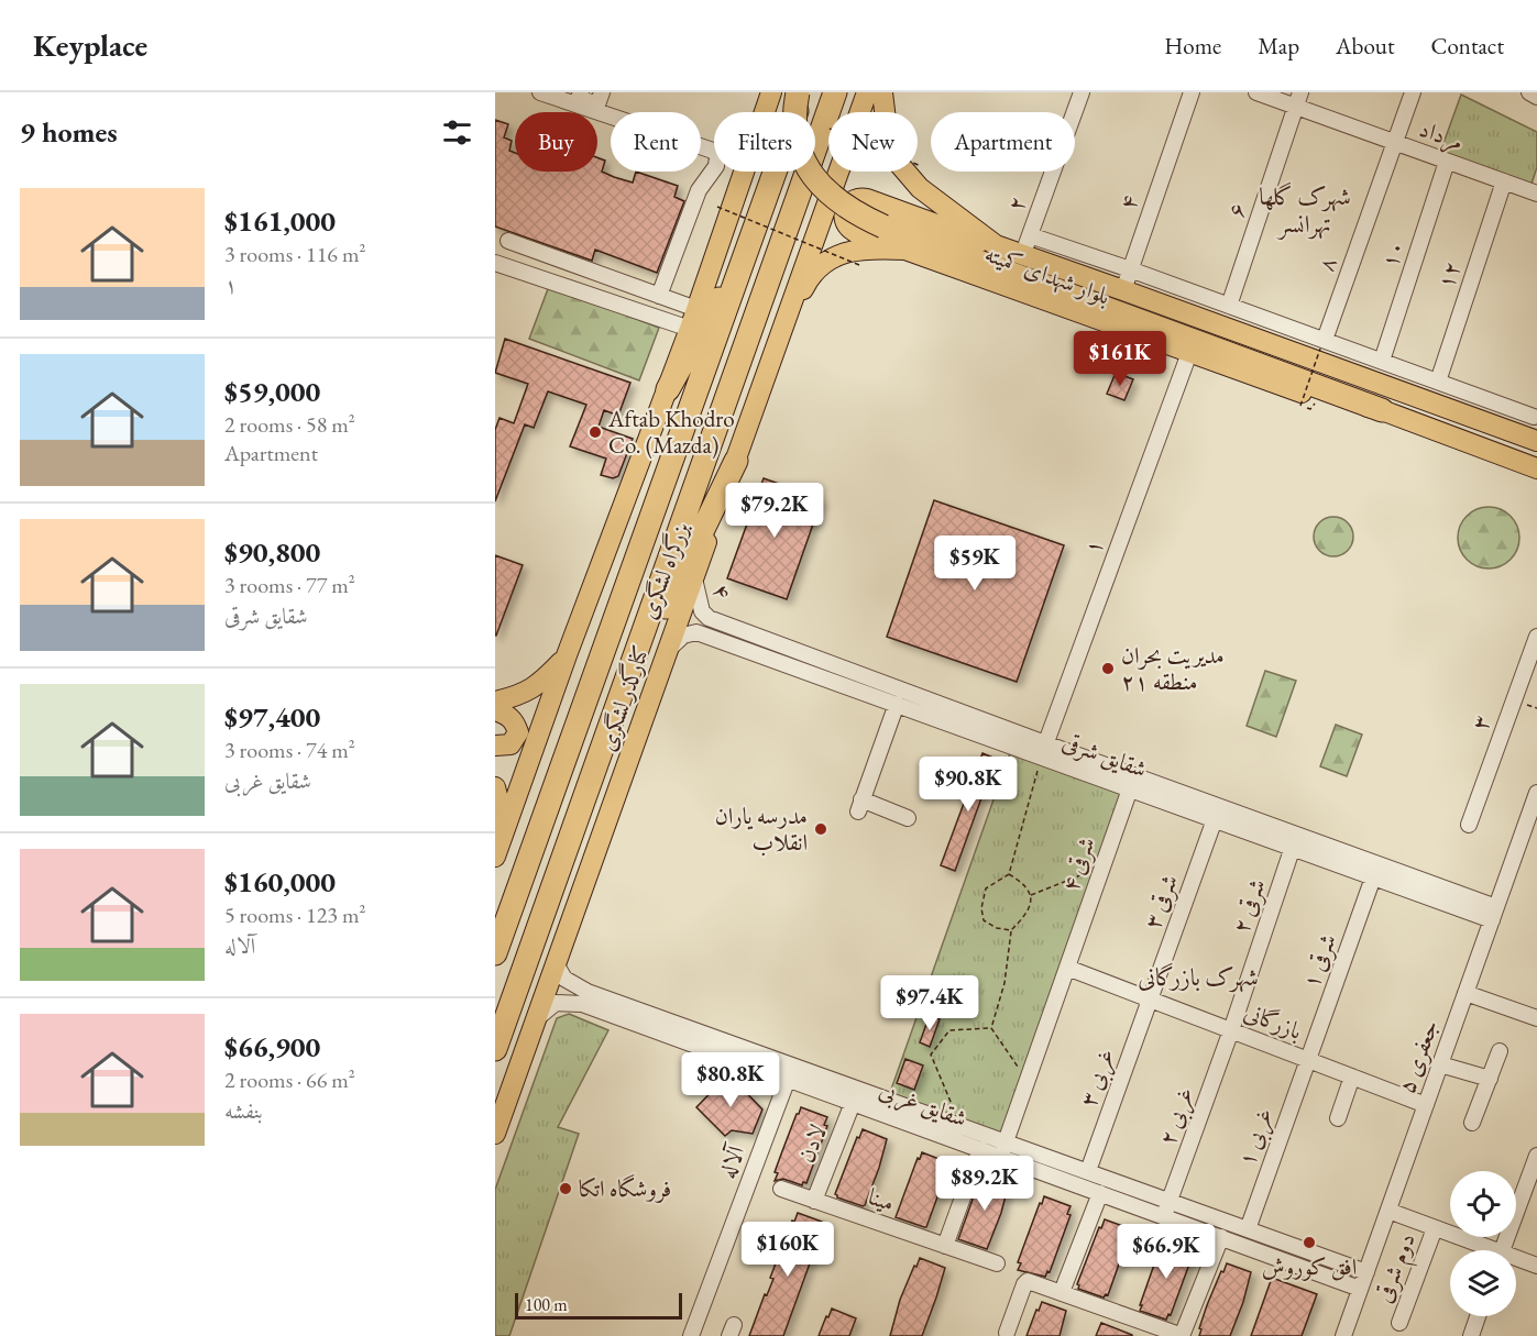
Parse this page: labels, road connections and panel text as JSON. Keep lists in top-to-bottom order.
{
  "streets": {
    "highway": ["بزرگراه لشگری"],
    "main road": ["بلوار شهدای کمیته", "کنارگذر لشگری"],
    "street": [
      "مرداد",
      "۴",
      "۲",
      "۶",
      "۱۰",
      "۸",
      "۱۲",
      "۱",
      "۳",
      "شقایق شرقی",
      "۴ شرقی",
      "۳ شرقی",
      "۲ شرقی",
      "۱ شرقی",
      "بازرگانی",
      "جعفری ۵",
      "۳ غربی",
      "شقایق غربی",
      "۲ غربی",
      "۱ غربی",
      "لادن",
      "آلاله",
      "مینا",
      "دوم شرقی"
    ]
  },
  "crossings": [
    ["مرداد", "۶"],
    ["مرداد", "۱۰"],
    ["مرداد", "۸"],
    ["مرداد", "۱۲"],
    ["۴", "بلوار شهدای کمیته"],
    ["۴", "کنارگذر لشگری"],
    ["۴", "شقایق شرقی"],
    ["۲", "بلوار شهدای کمیته"],
    ["بلوار شهدای کمیته", "۱"],
    ["بلوار شهدای کمیته", "کنارگذر لشگری"],
    ["۱", "شقایق شرقی"],
    ["کنارگذر لشگری", "شقایق شرقی"],
    ["شقایق شرقی", "۴ شرقی"],
    ["شقایق شرقی", "۳ شرقی"],
    ["شقایق شرقی", "۲ شرقی"],
    ["شقایق شرقی", "۱ شرقی"],
    ["شقایق شرقی", "جعفری ۵"],
    ["۴ شرقی", "بازرگانی"],
    ["۴ شرقی", "شقایق غربی"],
    ["۳ شرقی", "بازرگانی"],
    ["۳ شرقی", "۳ غربی"],
    ["۲ شرقی", "بازرگانی"],
    ["۲ شرقی", "۲ غربی"],
    ["۱ شرقی", "بازرگانی"],
    ["۱ شرقی", "۱ غربی"],
    ["بازرگانی", "جعفری ۵"],
    ["بازرگانی", "۳ غربی"],
    ["بازرگانی", "۲ غربی"],
    ["بازرگانی", "۱ غربی"],
    ["جعفری ۵", "شقایق غربی"],
    ["۳ غربی", "شقایق غربی"],
    ["شقایق غربی", "۲ غربی"],
    ["شقایق غربی", "۱ غربی"],
    ["شقایق غربی", "لادن"],
    ["شقایق غربی", "آلاله"],
    ["لادن", "مینا"]
  ],
  "districts": ["شهرک گلها تهرانسر", "شهرک بازرگانی"],
  "places": [
    "Aftab Khodro Co. (Mazda)",
    "مدیریت بحران منطقه ۲۱",
    "مدرسه یاران انقلاب",
    "فروشگاه اتکا",
    "افق کوروش"
  ],
  "scale_bar": "100 m",
  "page": {
    "header": "Keyplace",
    "nav": [
      "Home",
      "Map",
      "About",
      "Contact"
    ],
    "heading": "9 homes",
    "chip": [
      "Buy",
      "Rent",
      "Filters",
      "New",
      "Apartment"
    ],
    "list": [
      {
        "name": "$161,000",
        "note": "3 rooms · 116 m² · ۱"
      },
      {
        "name": "$59,000",
        "note": "2 rooms · 58 m² · Apartment"
      },
      {
        "name": "$90,800",
        "note": "3 rooms · 77 m² · شقایق شرقی"
      },
      {
        "name": "$97,400",
        "note": "3 rooms · 74 m² · شقایق غربی"
      },
      {
        "name": "$160,000",
        "note": "5 rooms · 123 m² · آلاله"
      },
      {
        "name": "$66,900",
        "note": "2 rooms · 66 m² · بنفشه"
      }
    ],
    "price": [
      "$161K",
      "$79.2K",
      "$59K",
      "$90.8K",
      "$97.4K",
      "$80.8K",
      "$89.2K",
      "$160K",
      "$66.9K"
    ],
    "scale": "100 m"
  }
}
